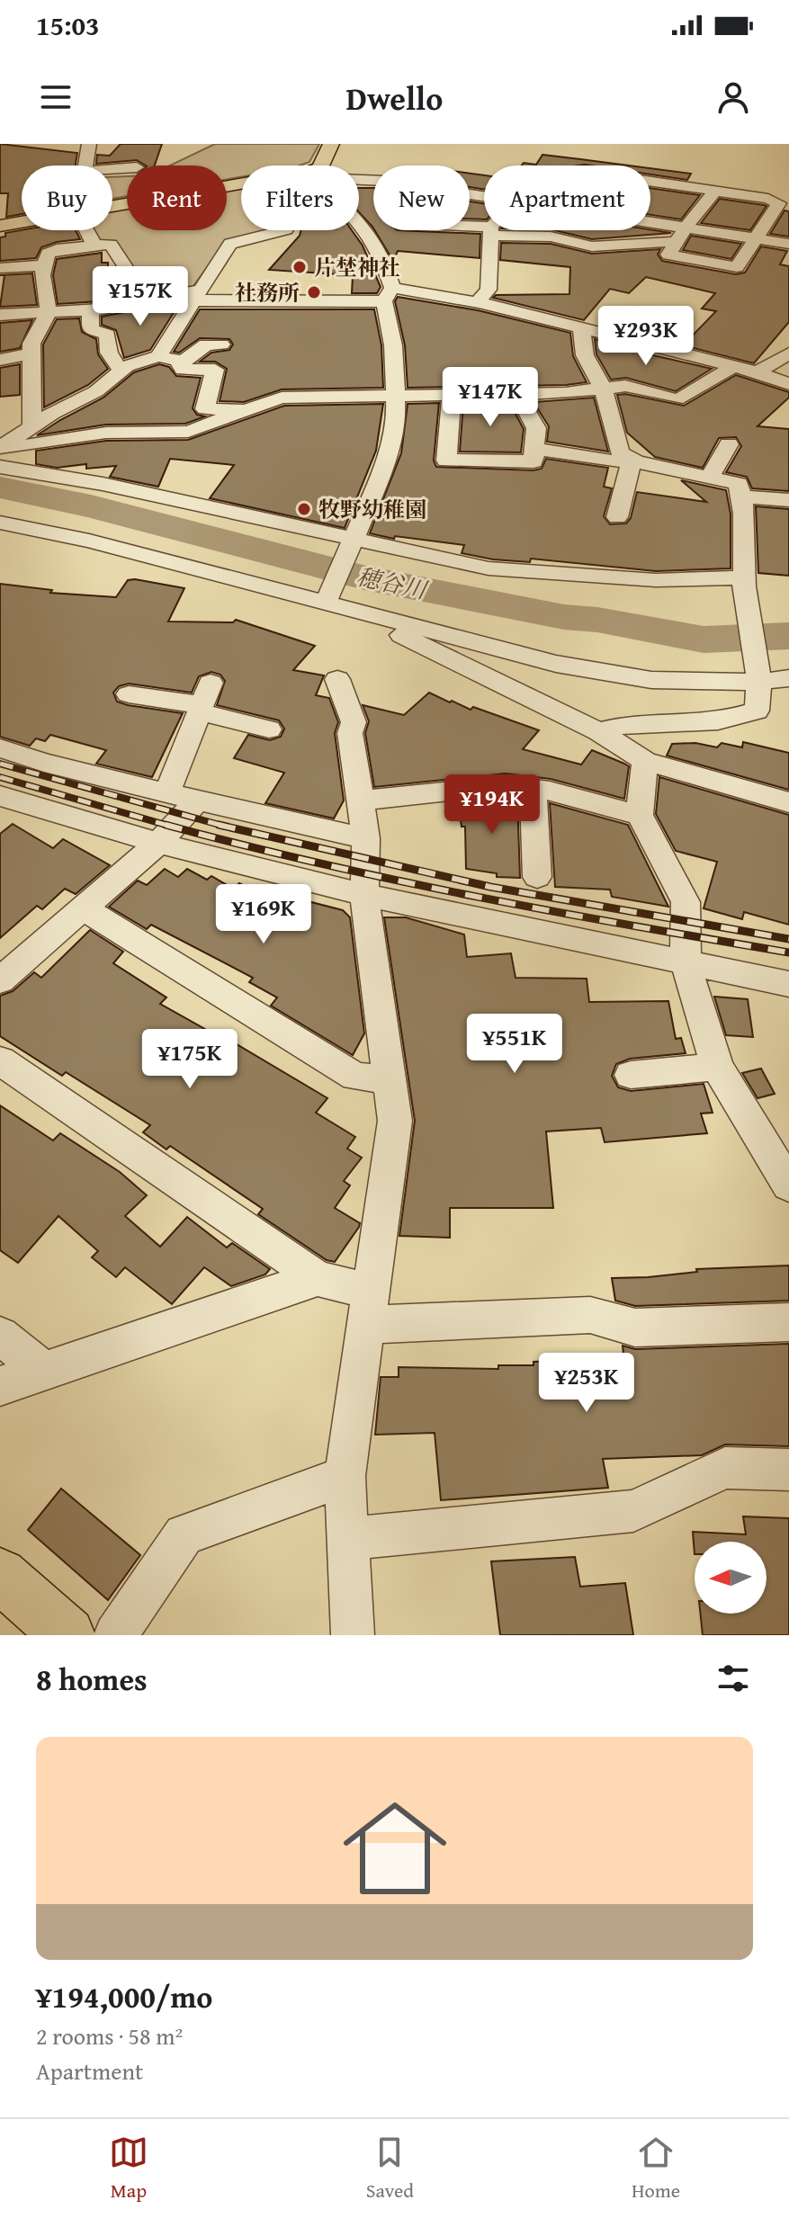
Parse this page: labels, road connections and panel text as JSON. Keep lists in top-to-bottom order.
{
  "water": ["穂谷川"],
  "places": ["片埜神社", "社務所", "牧野幼稚園"],
  "north": "left",
  "page": {
    "status": "15:03",
    "header": "Dwello",
    "chip": [
      "Buy",
      "Rent",
      "Filters",
      "New",
      "Apartment"
    ],
    "price": [
      "¥157K",
      "¥293K",
      "¥147K",
      "¥194K",
      "¥169K",
      "¥551K",
      "¥175K",
      "¥253K"
    ],
    "heading": "8 homes",
    "list": [
      {
        "name": "¥194,000/mo",
        "note": "2 rooms · 58 m² · Apartment"
      }
    ],
    "tabs": ["Map", "Saved", "Home"]
  }
}
